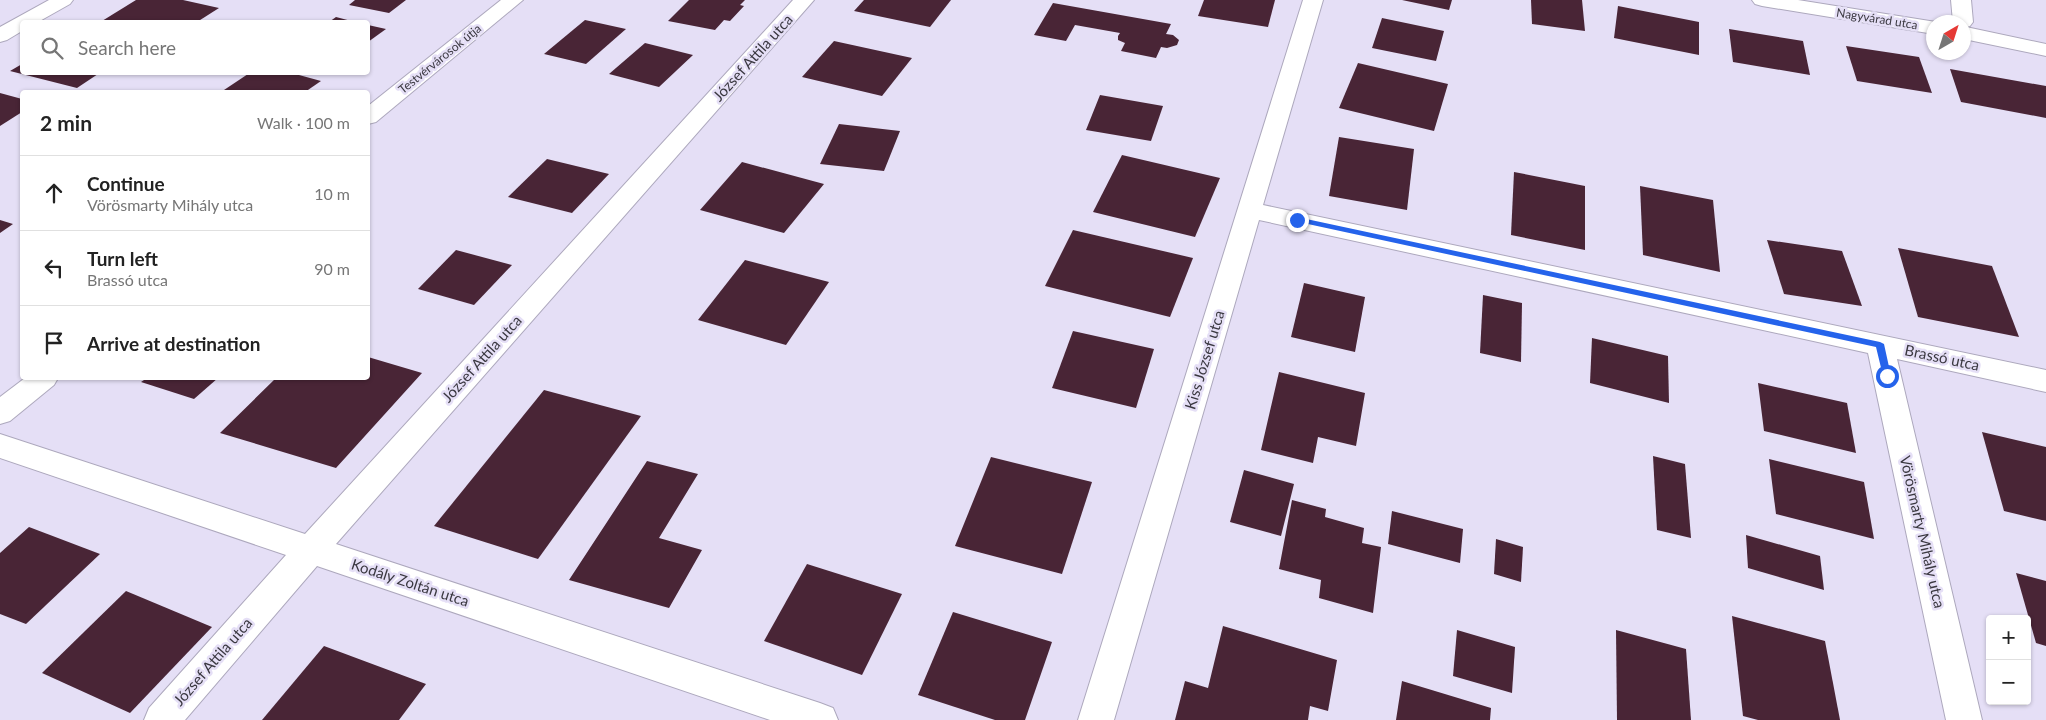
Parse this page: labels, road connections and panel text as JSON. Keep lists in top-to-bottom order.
{
  "streets": {
    "street": [
      "Nagyvárad utca",
      "József Attila utca",
      "Testvérvárosok útja",
      "Brassó utca",
      "Kiss József utca",
      "Vörösmarty Mihály utca",
      "Kodály Zoltán utca"
    ]
  },
  "crossings": [
    ["József Attila utca", "Kodály Zoltán utca"],
    ["Brassó utca", "Kiss József utca"],
    ["Brassó utca", "Vörösmarty Mihály utca"]
  ],
  "north": "top right",
  "page": {
    "search": "Search here",
    "heading": ["2 min", "Walk · 100 m"],
    "list": [
      ["Continue", "Vörösmarty Mihály utca", "10 m"],
      ["Turn left", "Brassó utca", "90 m"],
      "Arrive at destination"
    ],
    "map_buttons": ["+", "−"]
  }
}
